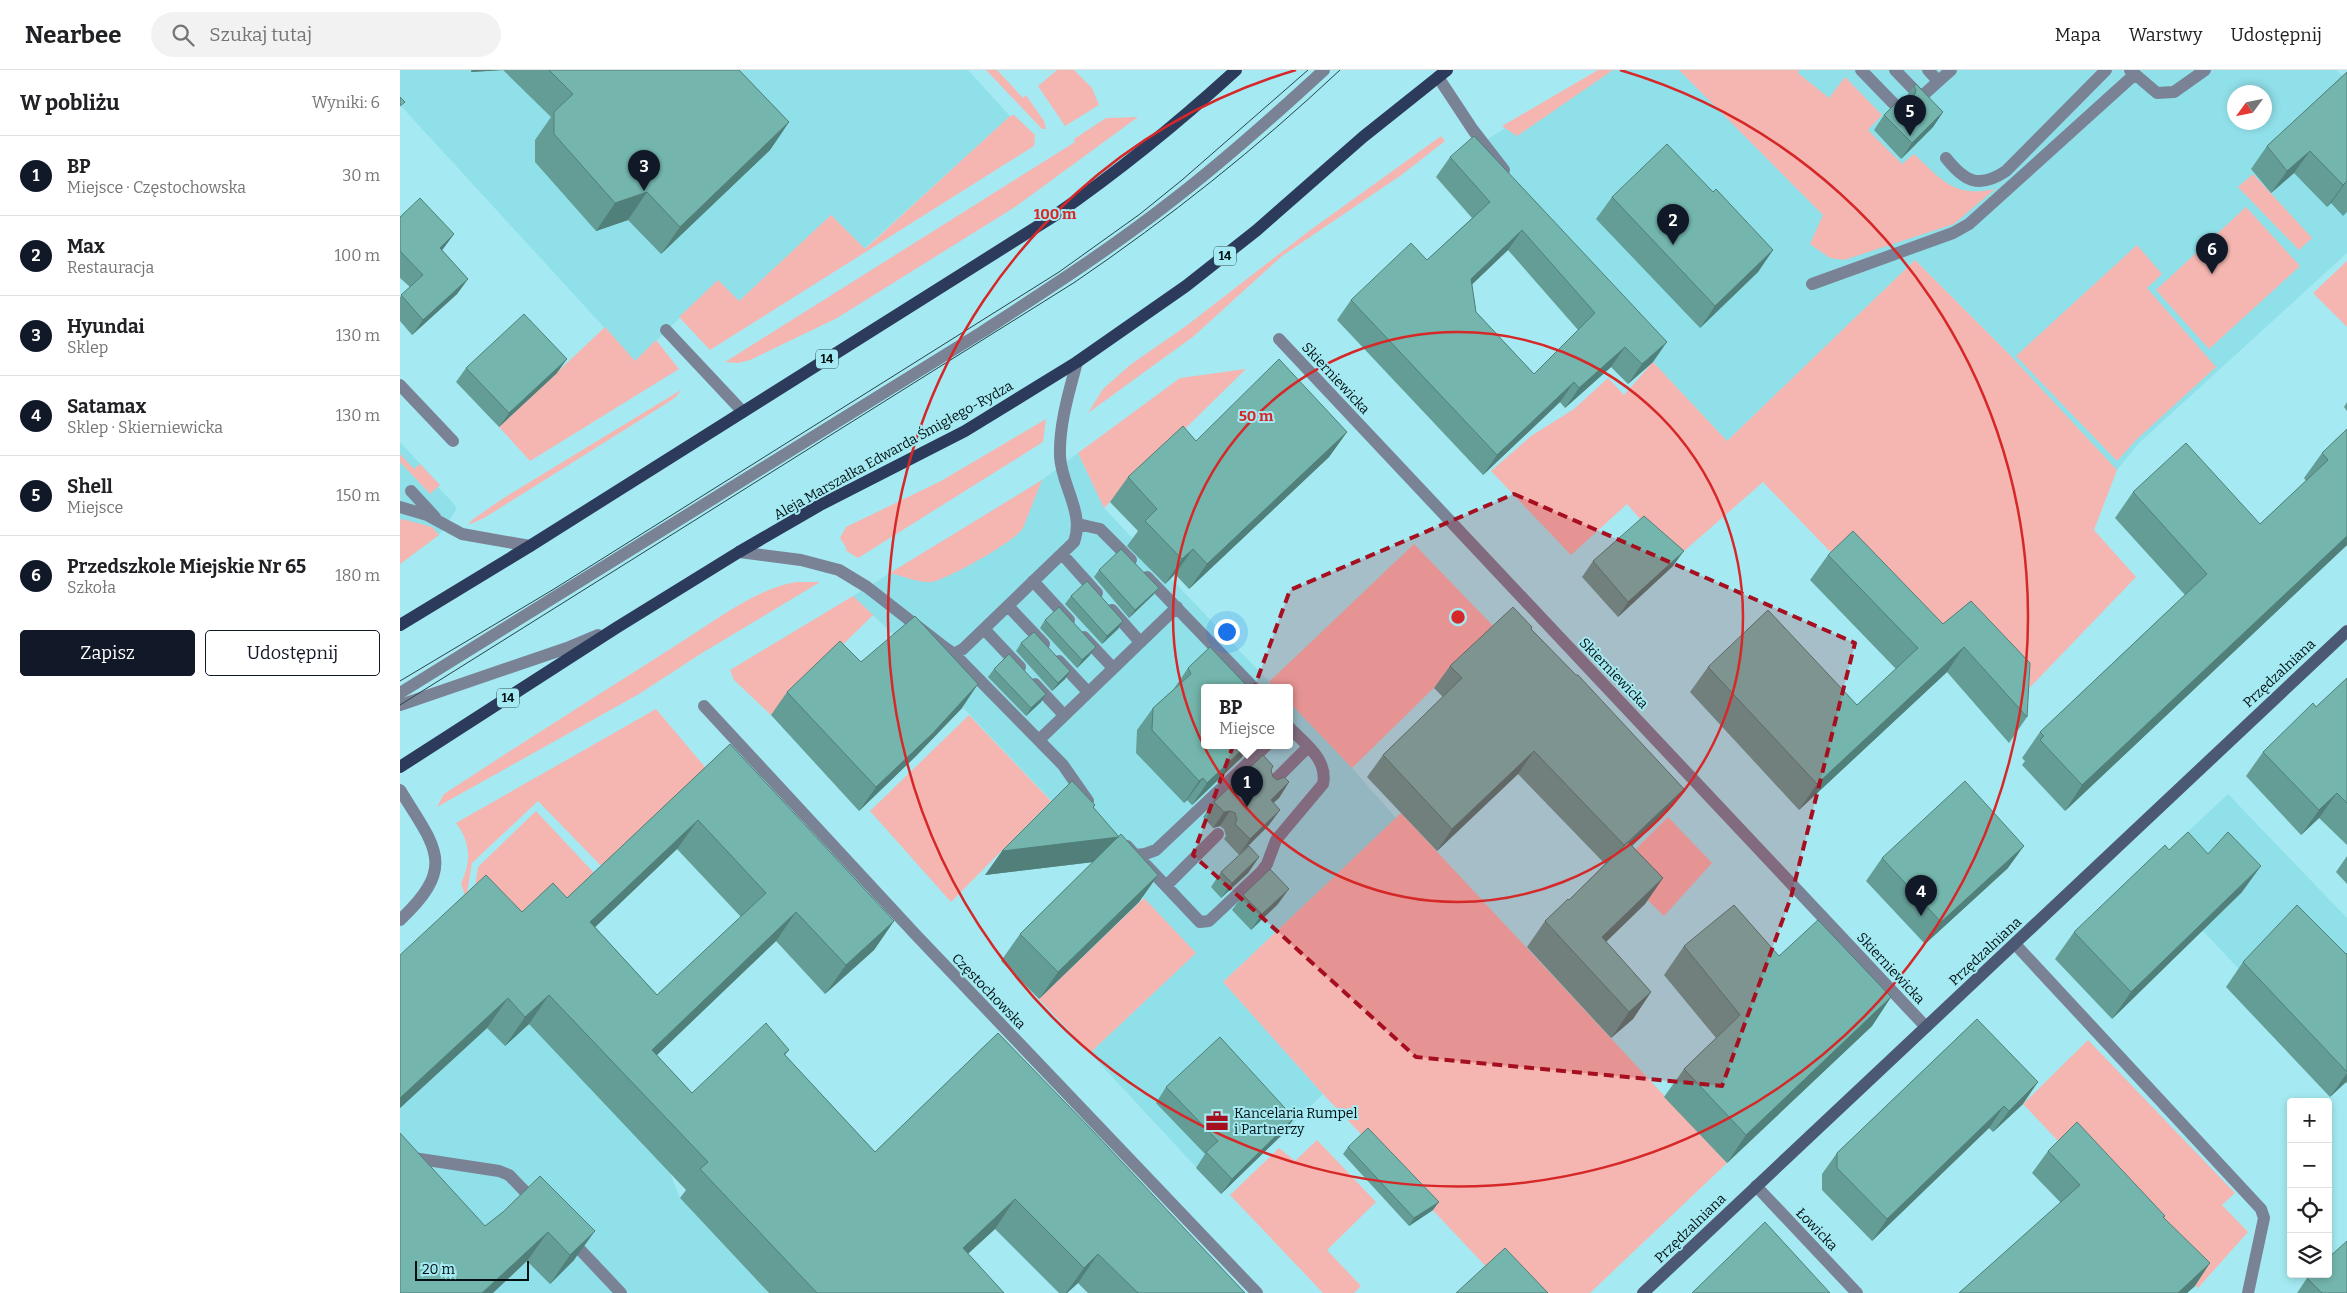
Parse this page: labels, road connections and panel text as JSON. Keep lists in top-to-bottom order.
{
  "streets": {
    "main road": ["14", "Aleja Marszałka Edwarda Śmigłego-Rydza"],
    "street": [
      "Skierniewicka",
      "Przędzalniana",
      "Częstochowska",
      "Łowicka"
    ]
  },
  "crossings": [
    ["Skierniewicka", "Przędzalniana"],
    ["Przędzalniana", "Łowicka"]
  ],
  "places": {
    "office": ["Kancelaria Rumpel i Partnerzy"]
  },
  "scale_bar": "20 m",
  "north": "bottom left",
  "page": {
    "header": "Nearbee",
    "search": "Szukaj tutaj",
    "nav": ["Mapa", "Warstwy", "Udostępnij"],
    "heading": ["W pobliżu", "Wyniki: 6"],
    "pins": [
      "5",
      "3",
      "2",
      "6",
      "1",
      "4"
    ],
    "list": [
      {
        "mark": "1",
        "name": "BP",
        "note": "Miejsce · Częstochowska",
        "value": "30 m"
      },
      {
        "mark": "2",
        "name": "Max",
        "note": "Restauracja",
        "value": "100 m"
      },
      {
        "mark": "3",
        "name": "Hyundai",
        "note": "Sklep",
        "value": "130 m"
      },
      {
        "mark": "4",
        "name": "Satamax",
        "note": "Sklep · Skierniewicka",
        "value": "130 m"
      },
      {
        "mark": "5",
        "name": "Shell",
        "note": "Miejsce",
        "value": "150 m"
      },
      {
        "mark": "6",
        "name": "Przedszkole Miejskie Nr 65",
        "note": "Szkoła",
        "value": "180 m"
      }
    ],
    "buttons": ["Zapisz", "Udostępnij"],
    "popup": ["BP", "Miejsce"],
    "map_buttons": ["+", "−"],
    "scale": "20 m"
  },
  "rings": ["100 m", "50 m"]
}
